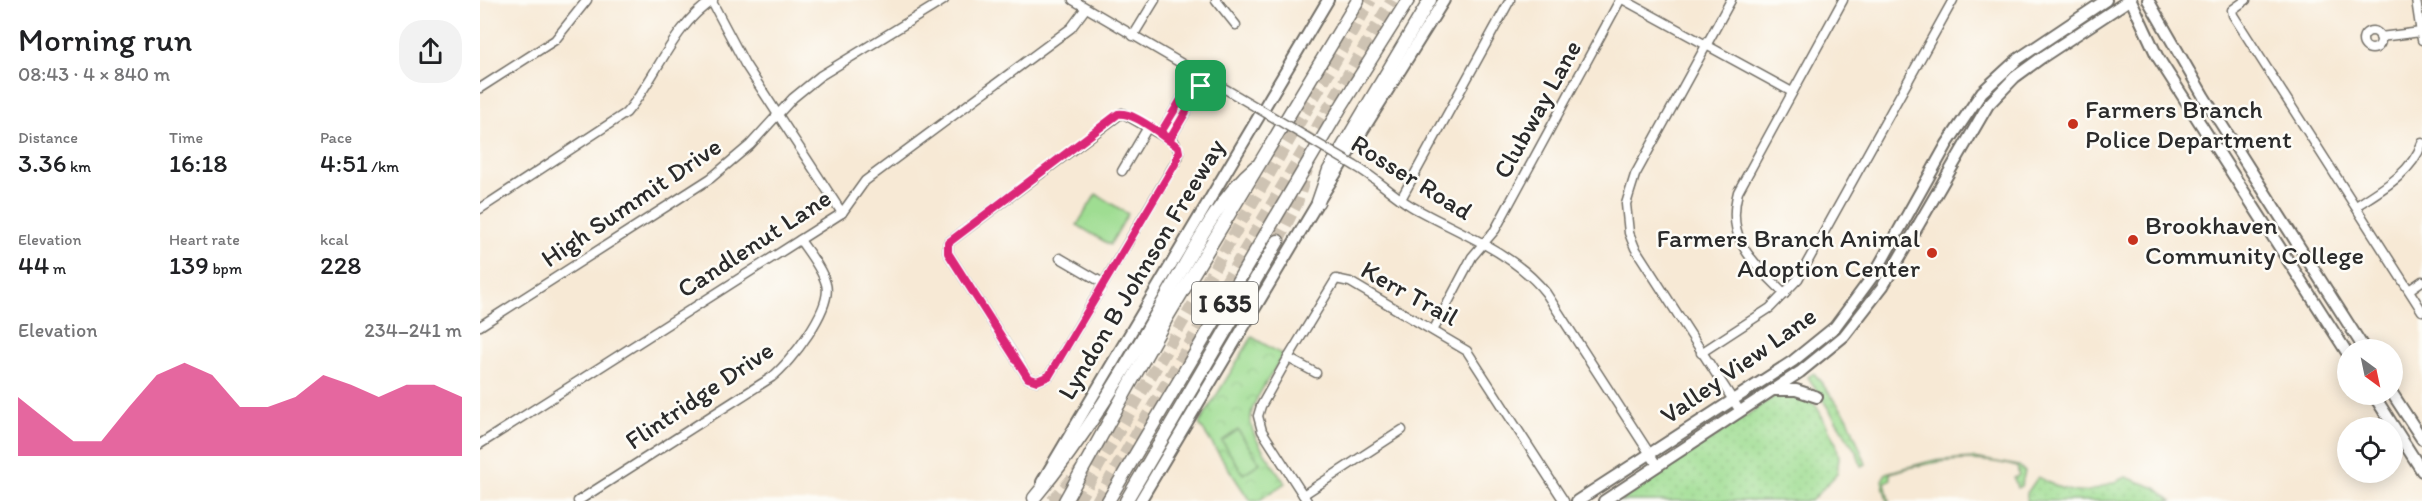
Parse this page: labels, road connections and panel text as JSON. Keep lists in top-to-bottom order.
{
  "streets": {
    "highway": ["Lyndon B Johnson Freeway", "I 635"],
    "main road": ["Valley View Lane"],
    "street": [
      "Clubway Lane",
      "Rosser Road",
      "High Summit Drive",
      "Candlenut Lane",
      "Kerr Trail",
      "Flintridge Drive"
    ]
  },
  "crossings": [
    ["Clubway Lane", "Rosser Road"],
    ["Clubway Lane", "Kerr Trail"],
    ["Rosser Road", "Candlenut Lane"],
    ["Rosser Road", "Valley View Lane"],
    ["Candlenut Lane", "Flintridge Drive"]
  ],
  "places": ["Farmers Branch Police Department", "Brookhaven Community College", "Farmers Branch Animal Adoption Center"],
  "north": "bottom right",
  "page": {
    "heading": ["Morning run", "08:43 · 4 × 840 m"],
    "stats": [
      ["Distance", "3.36 km"],
      ["Time", "16:18"],
      ["Pace", "4:51 /km"],
      ["Elevation", "44 m"],
      ["Heart rate", "139 bpm"],
      ["kcal", "228"]
    ],
    "chart": ["Elevation", "234–241 m"]
  }
}
